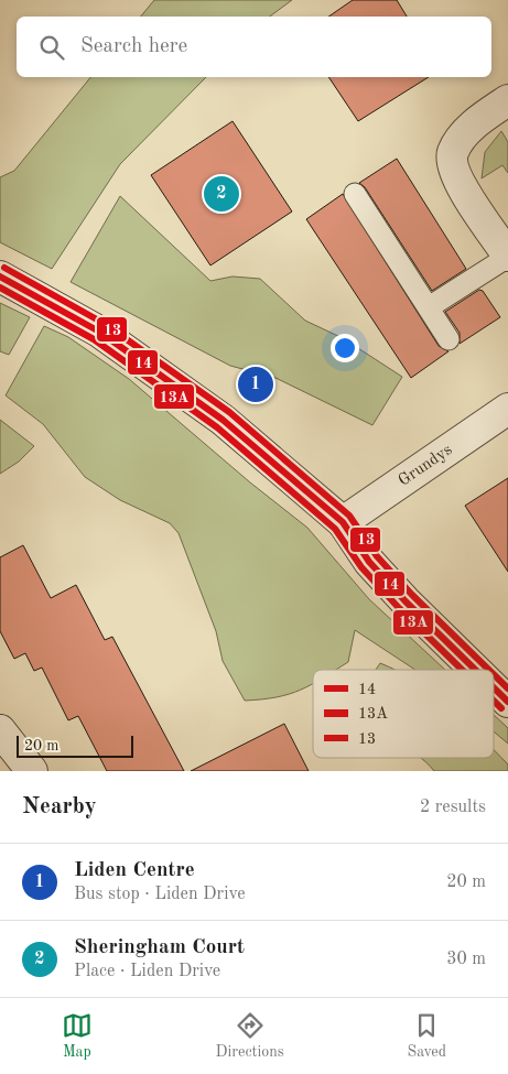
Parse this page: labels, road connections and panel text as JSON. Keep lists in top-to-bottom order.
{
  "streets": {
    "street": ["Grundys"]
  },
  "lines": ["transit line 13", "transit line 14", "transit line 13A"],
  "legend": ["14", "13A", "13"],
  "scale_bar": "20 m",
  "page": {
    "search": "Search here",
    "pins": ["2", "1"],
    "scale": "20 m",
    "heading": ["Nearby", "2 results"],
    "list": [
      {
        "mark": "1",
        "name": "Liden Centre",
        "note": "Bus stop · Liden Drive",
        "value": "20 m"
      },
      {
        "mark": "2",
        "name": "Sheringham Court",
        "note": "Place · Liden Drive",
        "value": "30 m"
      }
    ],
    "nav": ["Map", "Directions", "Saved"]
  }
}
